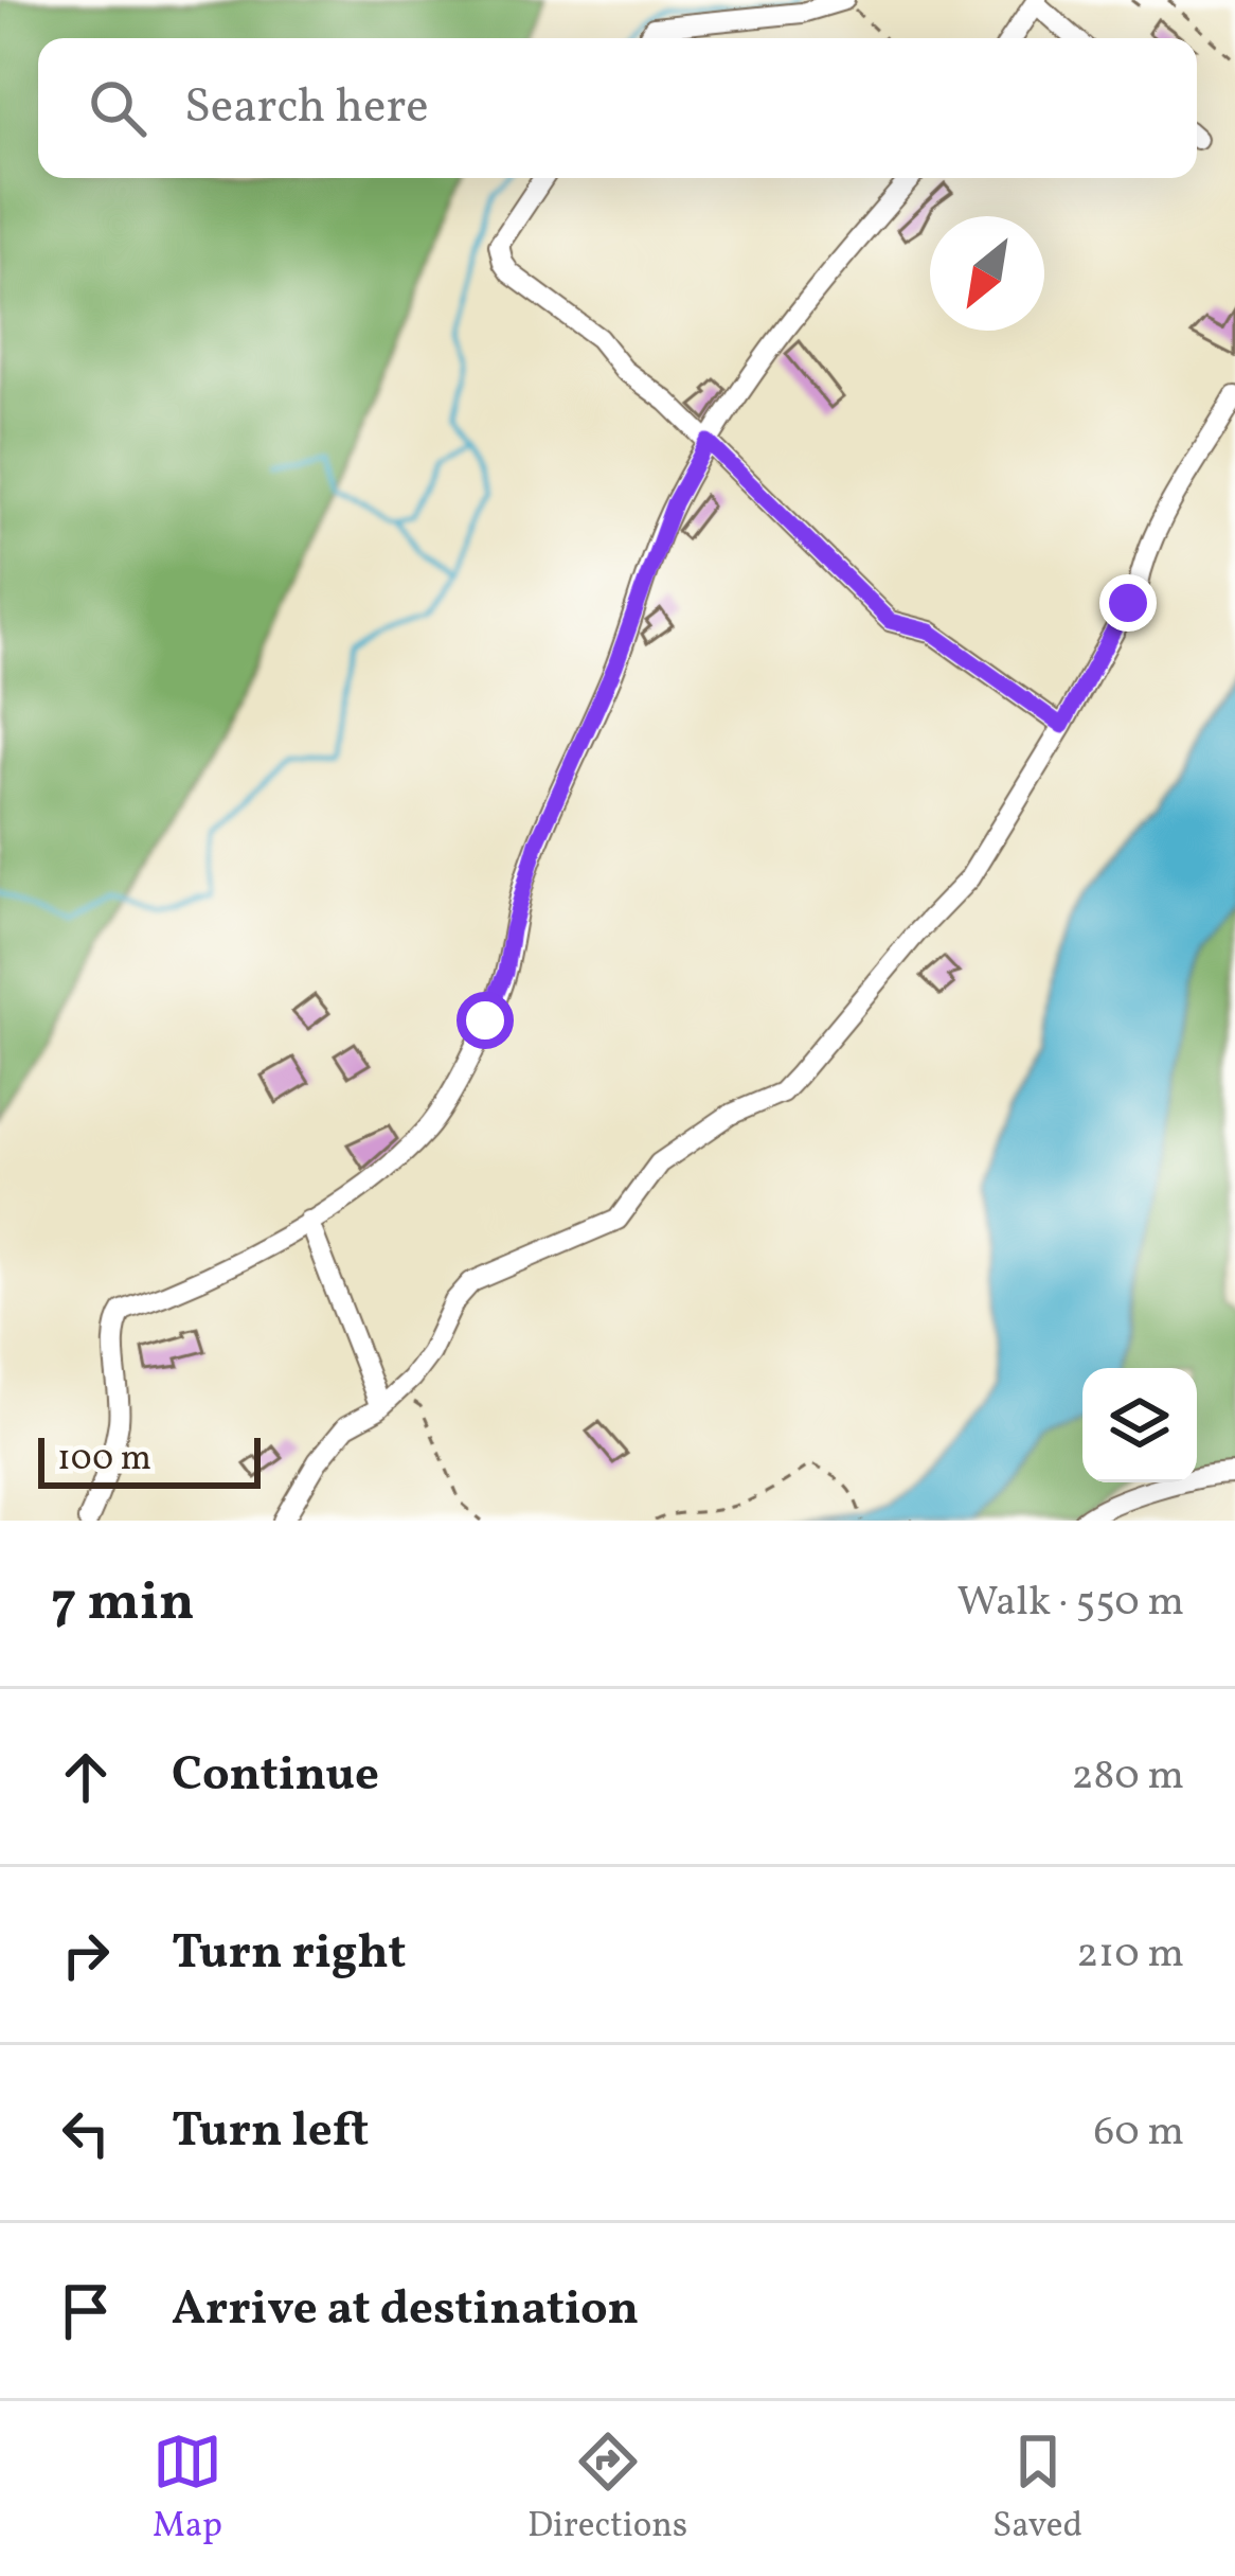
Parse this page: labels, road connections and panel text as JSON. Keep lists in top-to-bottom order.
{
  "scale_bar": "100 m",
  "north": "bottom left",
  "page": {
    "search": "Search here",
    "scale": "100 m",
    "heading": ["7 min", "Walk · 550 m"],
    "list": [
      ["Continue", "280 m"],
      ["Turn right", "210 m"],
      ["Turn left", "60 m"],
      "Arrive at destination"
    ],
    "nav": ["Map", "Directions", "Saved"]
  }
}
